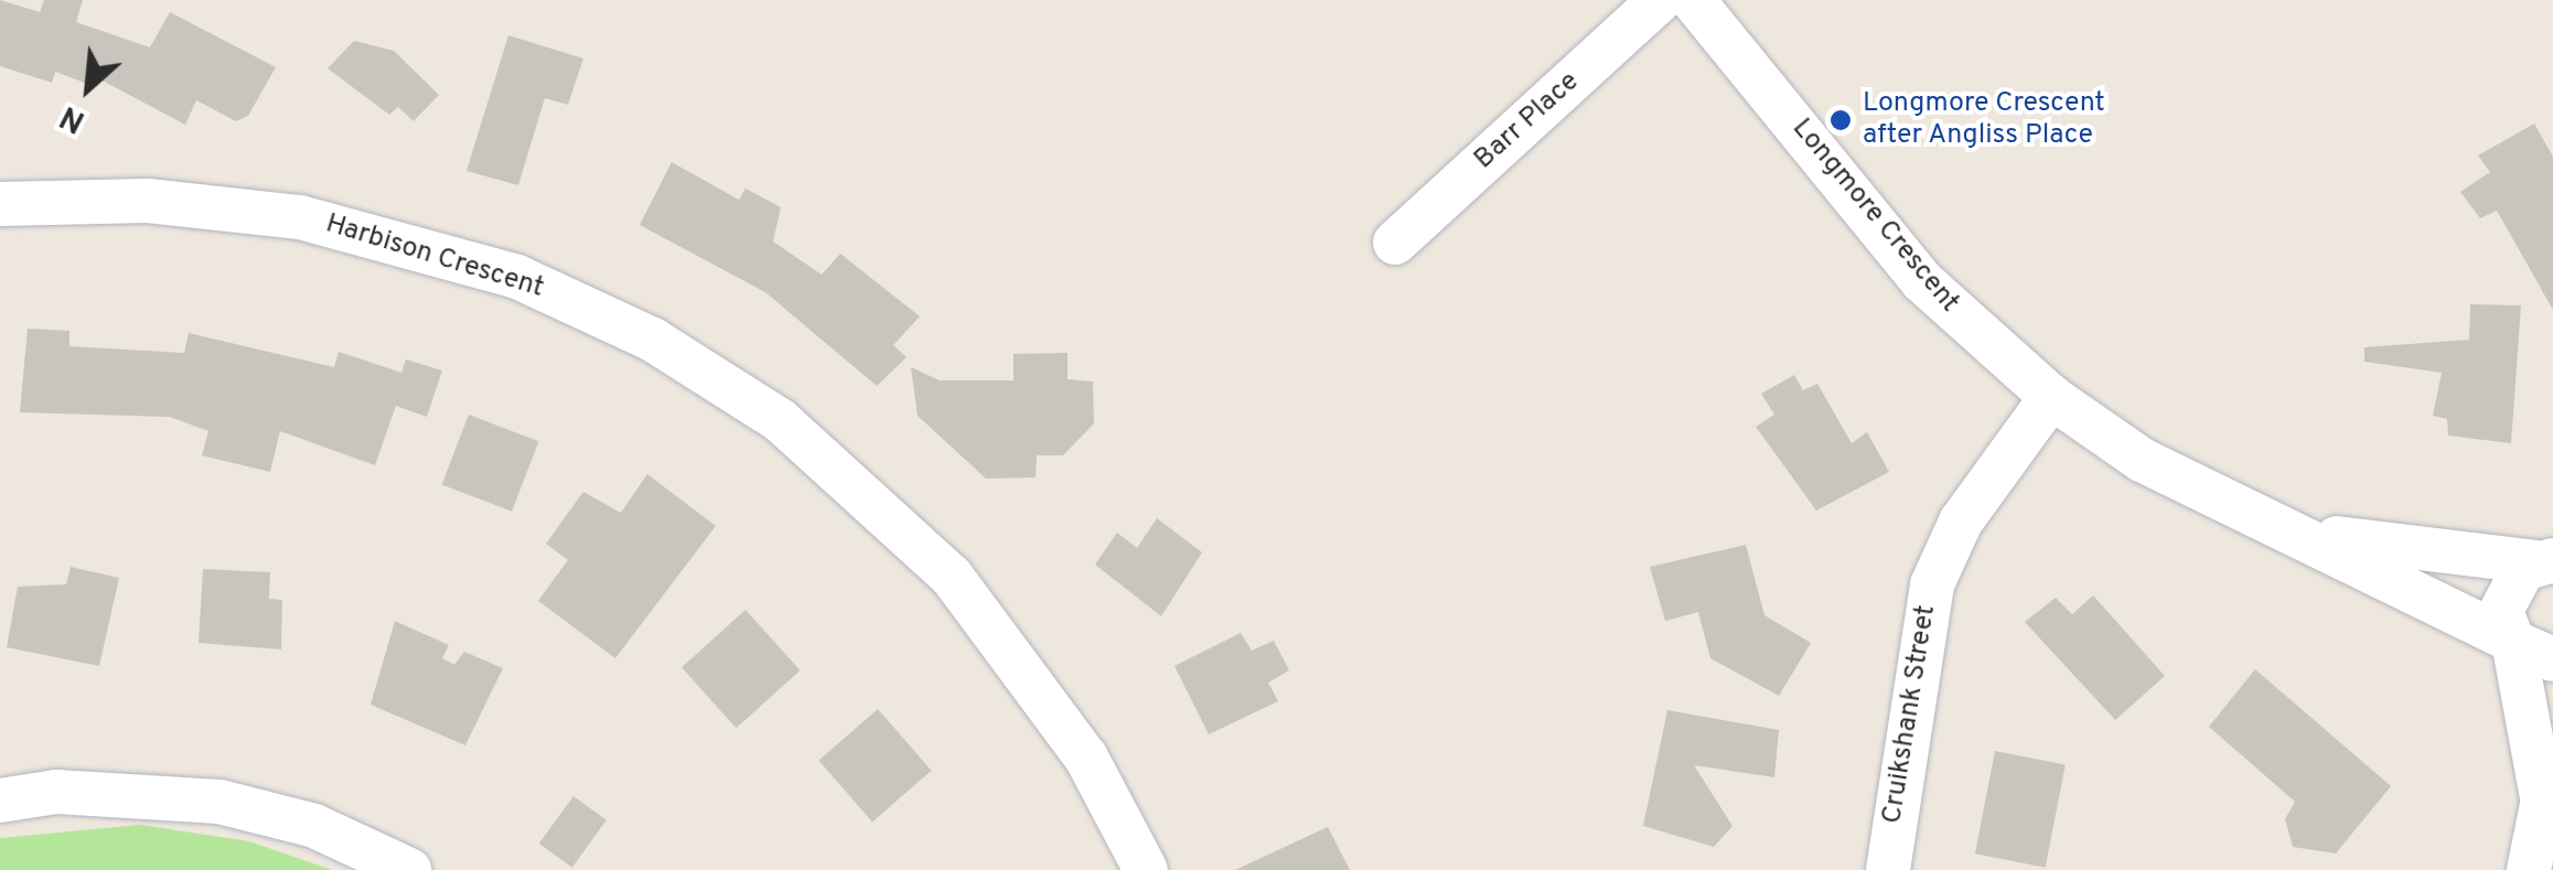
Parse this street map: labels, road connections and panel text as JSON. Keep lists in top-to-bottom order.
{
  "streets": {
    "street": [
      "Barr Place",
      "Longmore Crescent",
      "Harbison Crescent",
      "Cruikshank Street"
    ]
  },
  "crossings": [
    ["Longmore Crescent", "Cruikshank Street"]
  ],
  "places": ["Longmore Crescent after Angliss Place"],
  "north": "bottom left"
}
